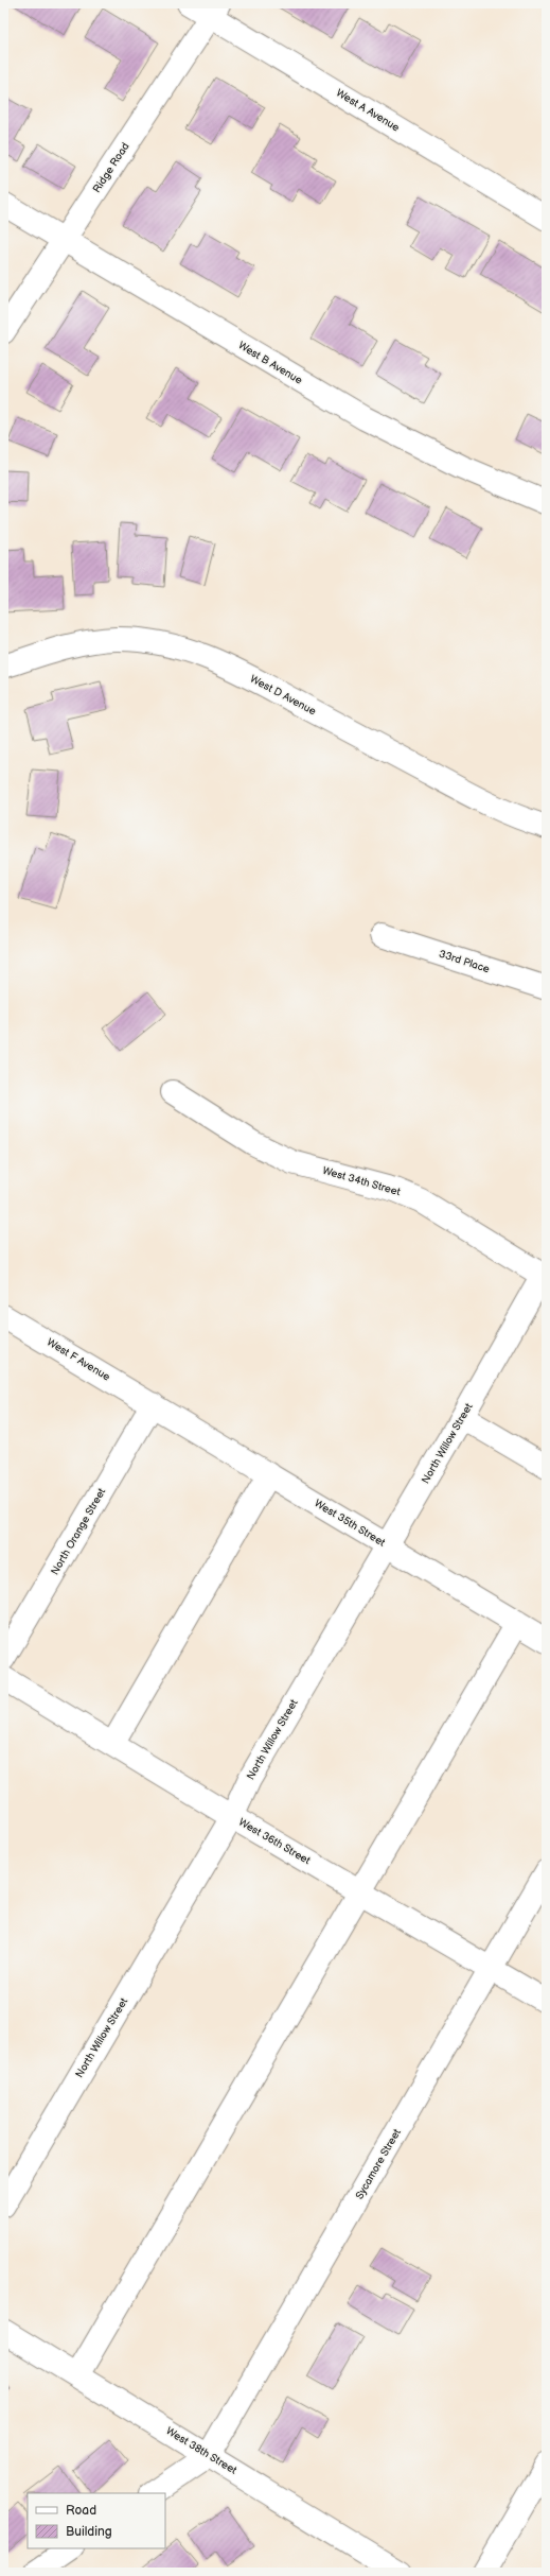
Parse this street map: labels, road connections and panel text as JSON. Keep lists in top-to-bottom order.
{
  "streets": {
    "street": [
      "West A Avenue",
      "Ridge Road",
      "West B Avenue",
      "West D Avenue",
      "33rd Place",
      "West 34th Street",
      "West F Avenue",
      "North Willow Street",
      "West 35th Street",
      "North Orange Street",
      "West 36th Street",
      "Sycamore Street",
      "West 38th Street"
    ]
  },
  "crossings": [
    ["West A Avenue", "Ridge Road"],
    ["Ridge Road", "West B Avenue"],
    ["West 34th Street", "North Willow Street"],
    ["West F Avenue", "West 35th Street"],
    ["West F Avenue", "North Orange Street"],
    ["North Willow Street", "West 35th Street"],
    ["North Willow Street", "West 36th Street"],
    ["West 35th Street", "North Orange Street"],
    ["West 36th Street", "Sycamore Street"],
    ["Sycamore Street", "West 38th Street"]
  ],
  "legend": ["Road", "Building"]
}
